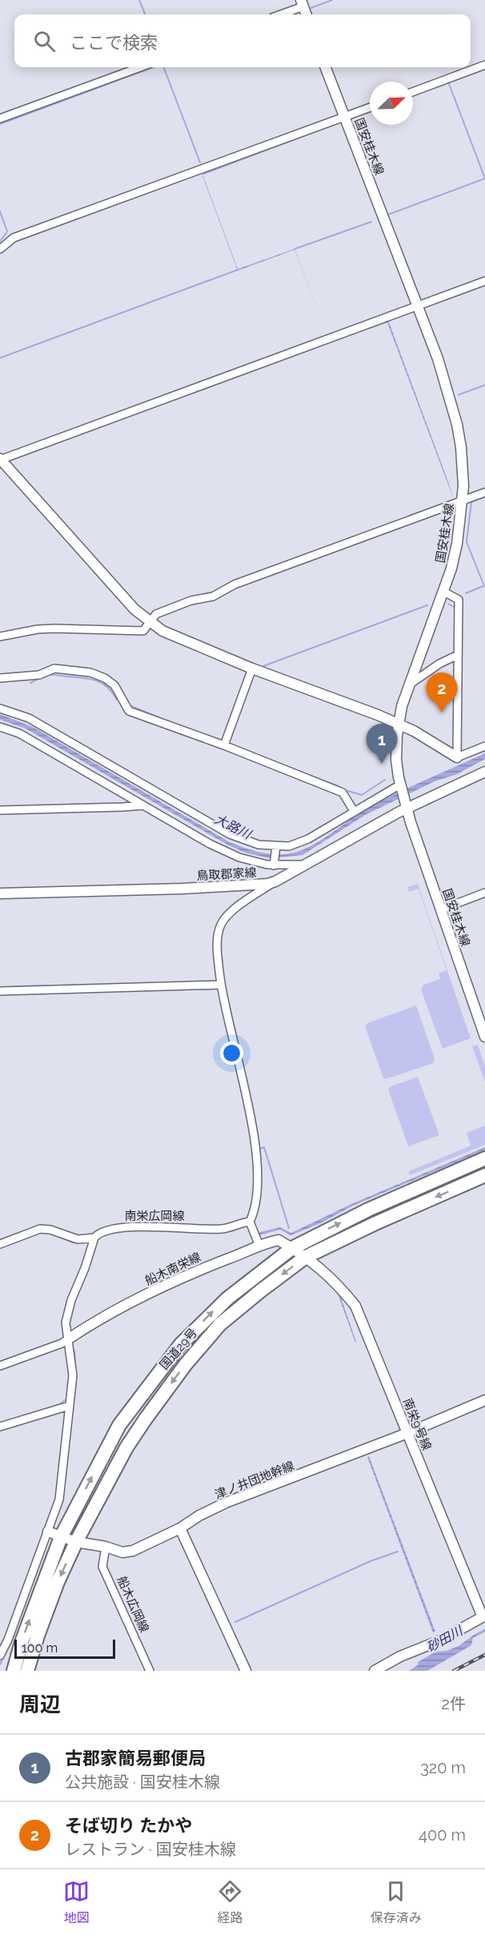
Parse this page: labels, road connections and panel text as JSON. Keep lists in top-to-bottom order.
{
  "streets": {
    "highway": ["国道29号"],
    "street": [
      "国安桂木線",
      "鳥取郡家線",
      "南栄広岡線",
      "船木南栄線",
      "南栄9号線",
      "津ノ井団地幹線",
      "船木広岡線"
    ]
  },
  "crossings": [
    ["国安桂木線", "鳥取郡家線"],
    ["船木南栄線", "国道29号"],
    ["船木南栄線", "南栄9号線"],
    ["国道29号", "南栄9号線"],
    ["国道29号", "津ノ井団地幹線"],
    ["南栄9号線", "津ノ井団地幹線"],
    ["津ノ井団地幹線", "船木広岡線"]
  ],
  "water": ["大路川", "砂田川"],
  "scale_bar": "100 m",
  "north": "top right",
  "page": {
    "search": "ここで検索",
    "pins": ["2", "1"],
    "scale": "100 m",
    "heading": ["周辺", "2件"],
    "list": [
      {
        "mark": "1",
        "name": "古郡家簡易郵便局",
        "note": "公共施設 · 国安桂木線",
        "value": "320 m"
      },
      {
        "mark": "2",
        "name": "そば切り たかや",
        "note": "レストラン · 国安桂木線",
        "value": "400 m"
      }
    ],
    "nav": ["地図", "経路", "保存済み"]
  }
}
